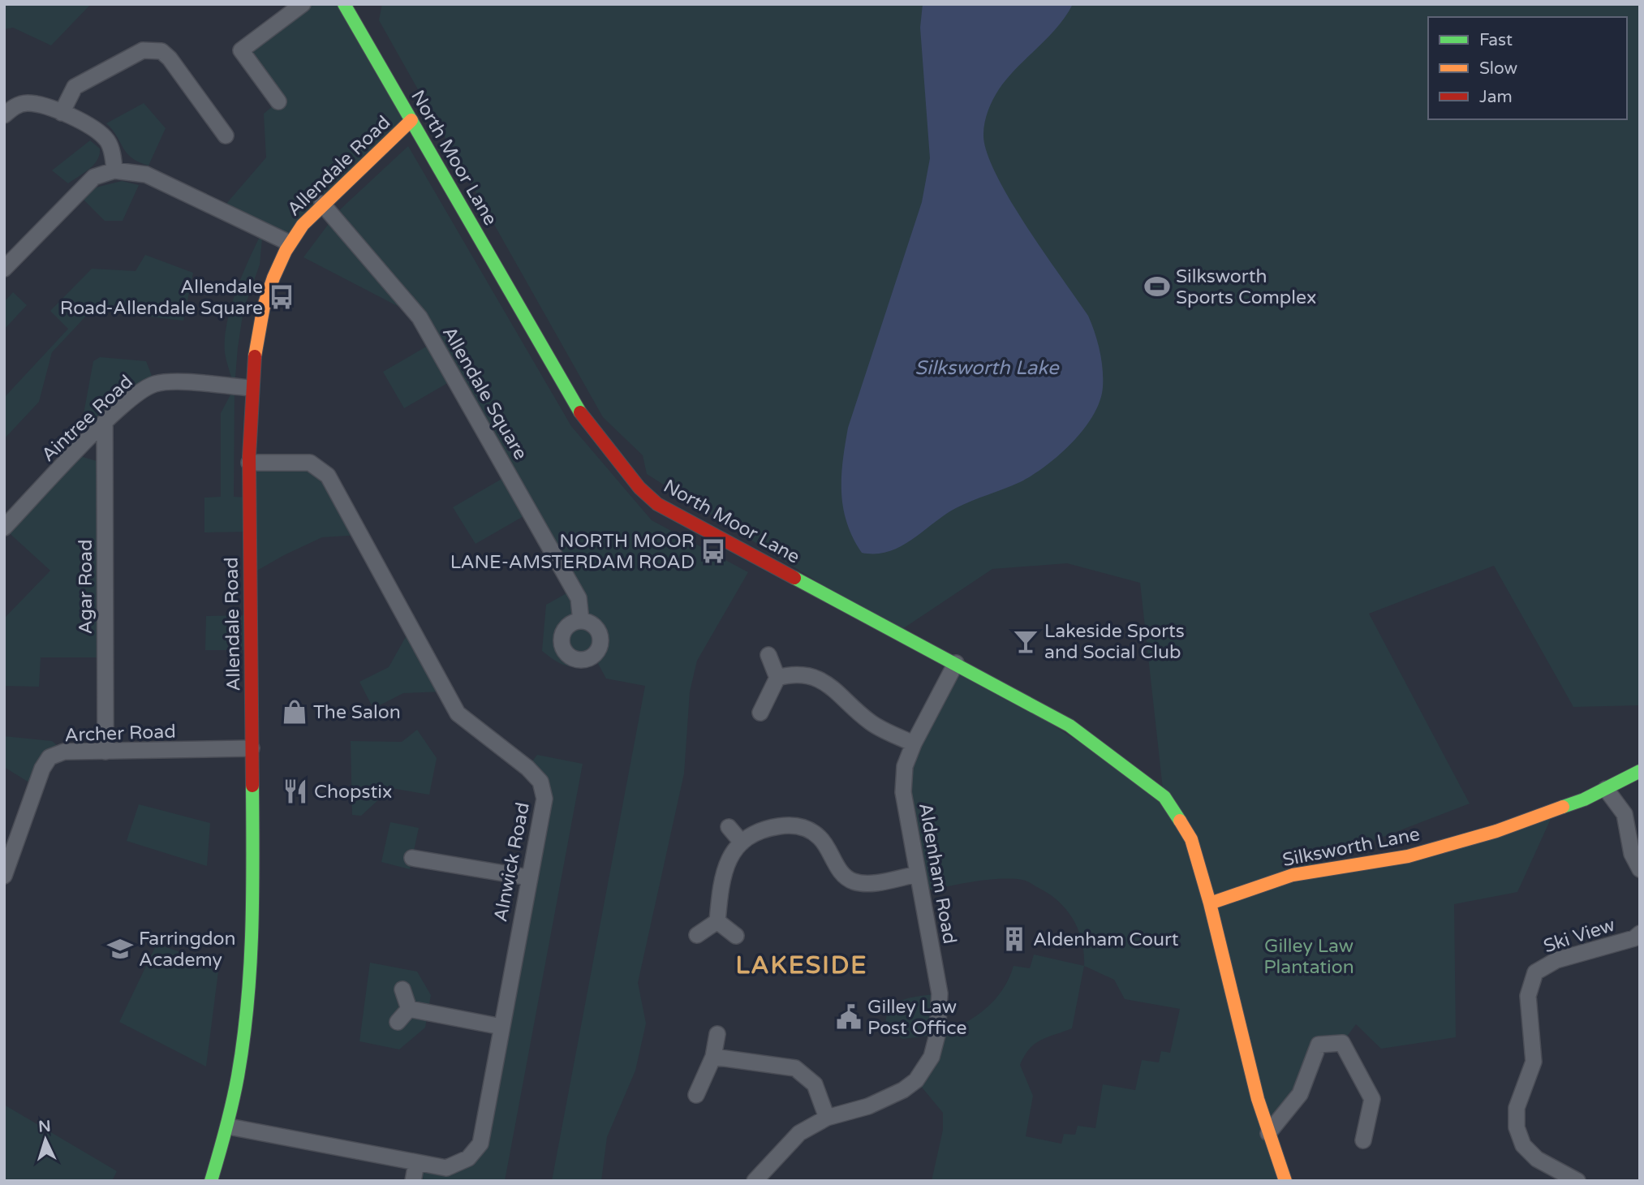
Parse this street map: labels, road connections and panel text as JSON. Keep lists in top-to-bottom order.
{
  "streets": {
    "street": [
      "North Moor Lane",
      "Allendale Road",
      "Allendale Square",
      "Aintree Road",
      "Agar Road",
      "Archer Road",
      "Silksworth Lane",
      "Alnwick Road",
      "Aldenham Road",
      "Ski View"
    ]
  },
  "crossings": [
    ["North Moor Lane", "Allendale Road"],
    ["North Moor Lane", "Silksworth Lane"],
    ["North Moor Lane", "Aldenham Road"],
    ["Allendale Road", "Allendale Square"],
    ["Allendale Road", "Aintree Road"],
    ["Allendale Road", "Archer Road"],
    ["Allendale Road", "Alnwick Road"],
    ["Aintree Road", "Agar Road"],
    ["Agar Road", "Archer Road"]
  ],
  "districts": ["LAKESIDE"],
  "water": ["Silksworth Lake"],
  "parks": ["Gilley Law Plantation"],
  "places": {
    "sports": ["Silksworth Sports Complex"],
    "bus stop": ["Allendale Road-Allendale Square", "NORTH MOOR LANE-AMSTERDAM ROAD"],
    "bar": ["Lakeside Sports and Social Club"],
    "shop": ["The Salon"],
    "restaurant": ["Chopstix"],
    "building": ["Aldenham Court"],
    "school or university": ["Farringdon Academy"],
    "public building": ["Gilley Law Post Office"]
  },
  "legend": ["Fast", "Slow", "Jam"],
  "north": "top"
}
